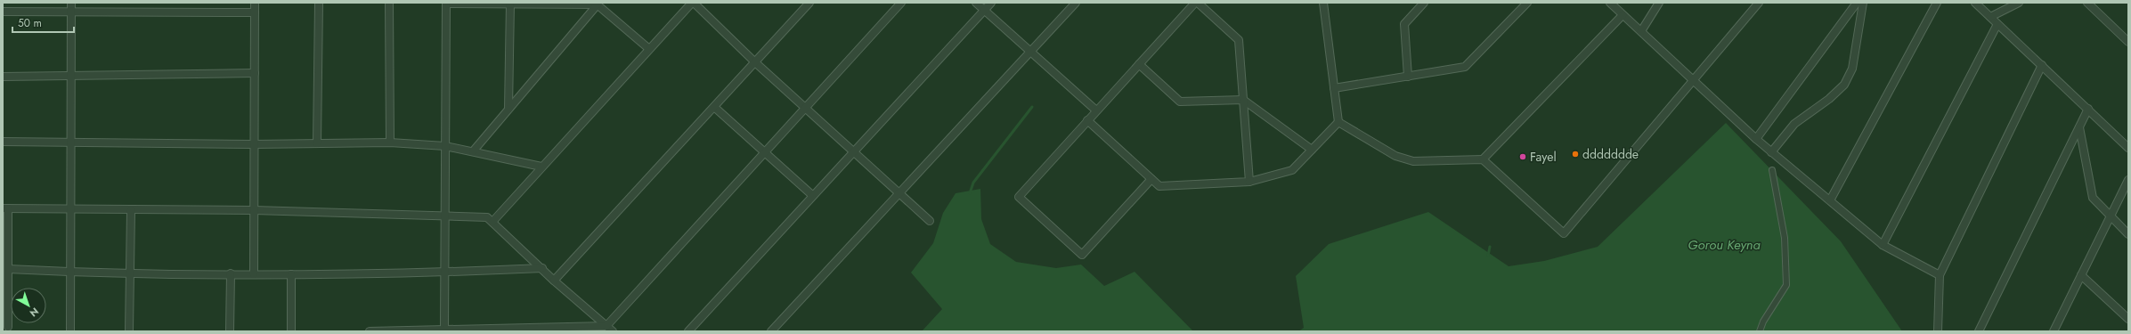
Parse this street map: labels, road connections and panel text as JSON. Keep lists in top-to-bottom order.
{
  "water": ["Gorou Keyna"],
  "places": ["ddddddde", "Fayel"],
  "scale_bar": "50 m",
  "north": "bottom right"
}
